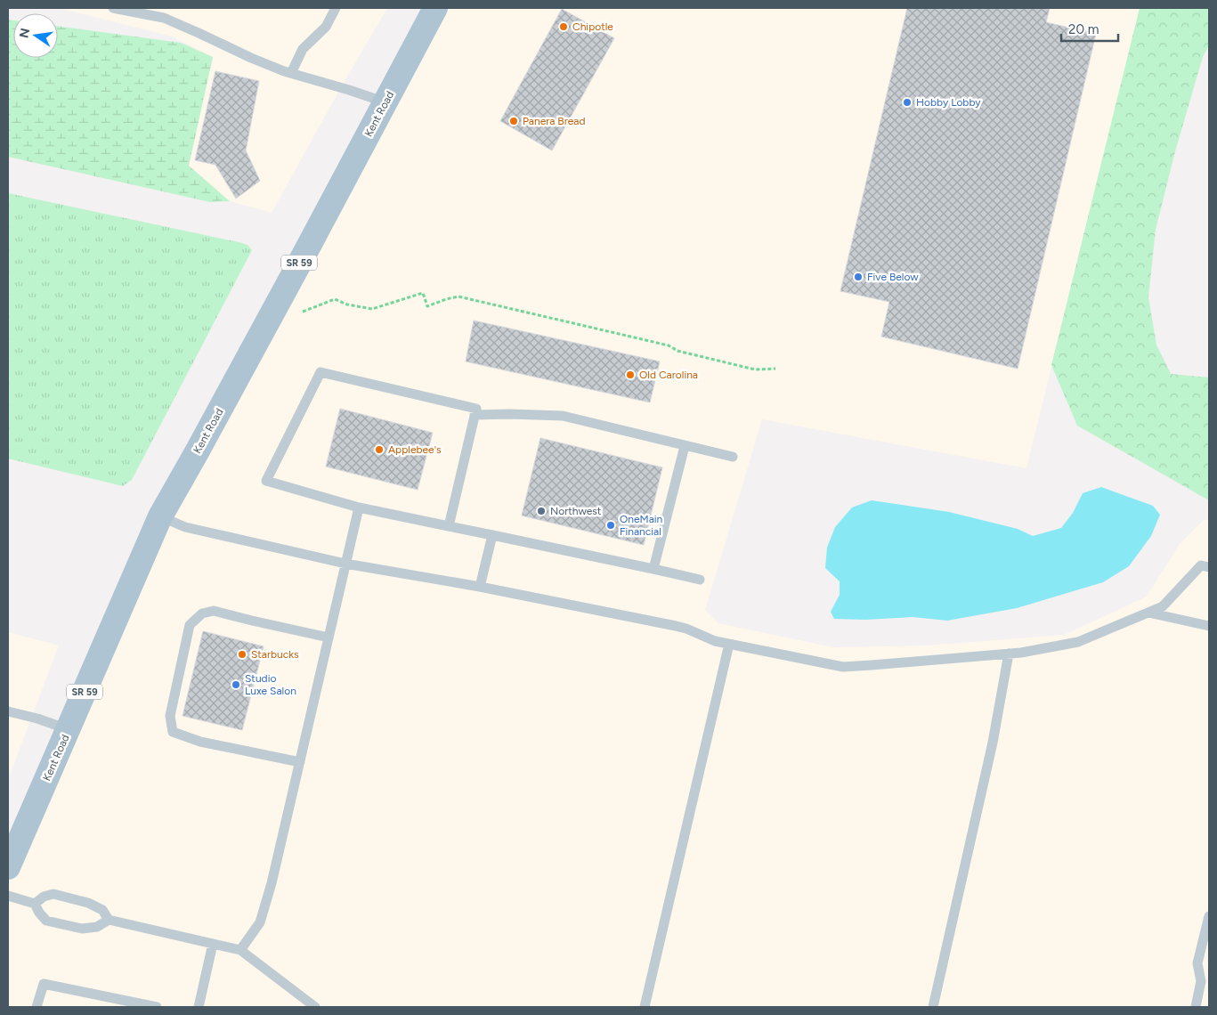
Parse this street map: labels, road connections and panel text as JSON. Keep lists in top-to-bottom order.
{
  "streets": {
    "main road": ["Kent Road", "SR 59"]
  },
  "places": [
    "Chipotle",
    "Hobby Lobby",
    "Panera Bread",
    "Five Below",
    "Old Carolina",
    "Applebee's",
    "Northwest",
    "OneMain Financial",
    "Starbucks",
    "Studio Luxe Salon"
  ],
  "scale_bar": "20 m",
  "north": "left"
}
